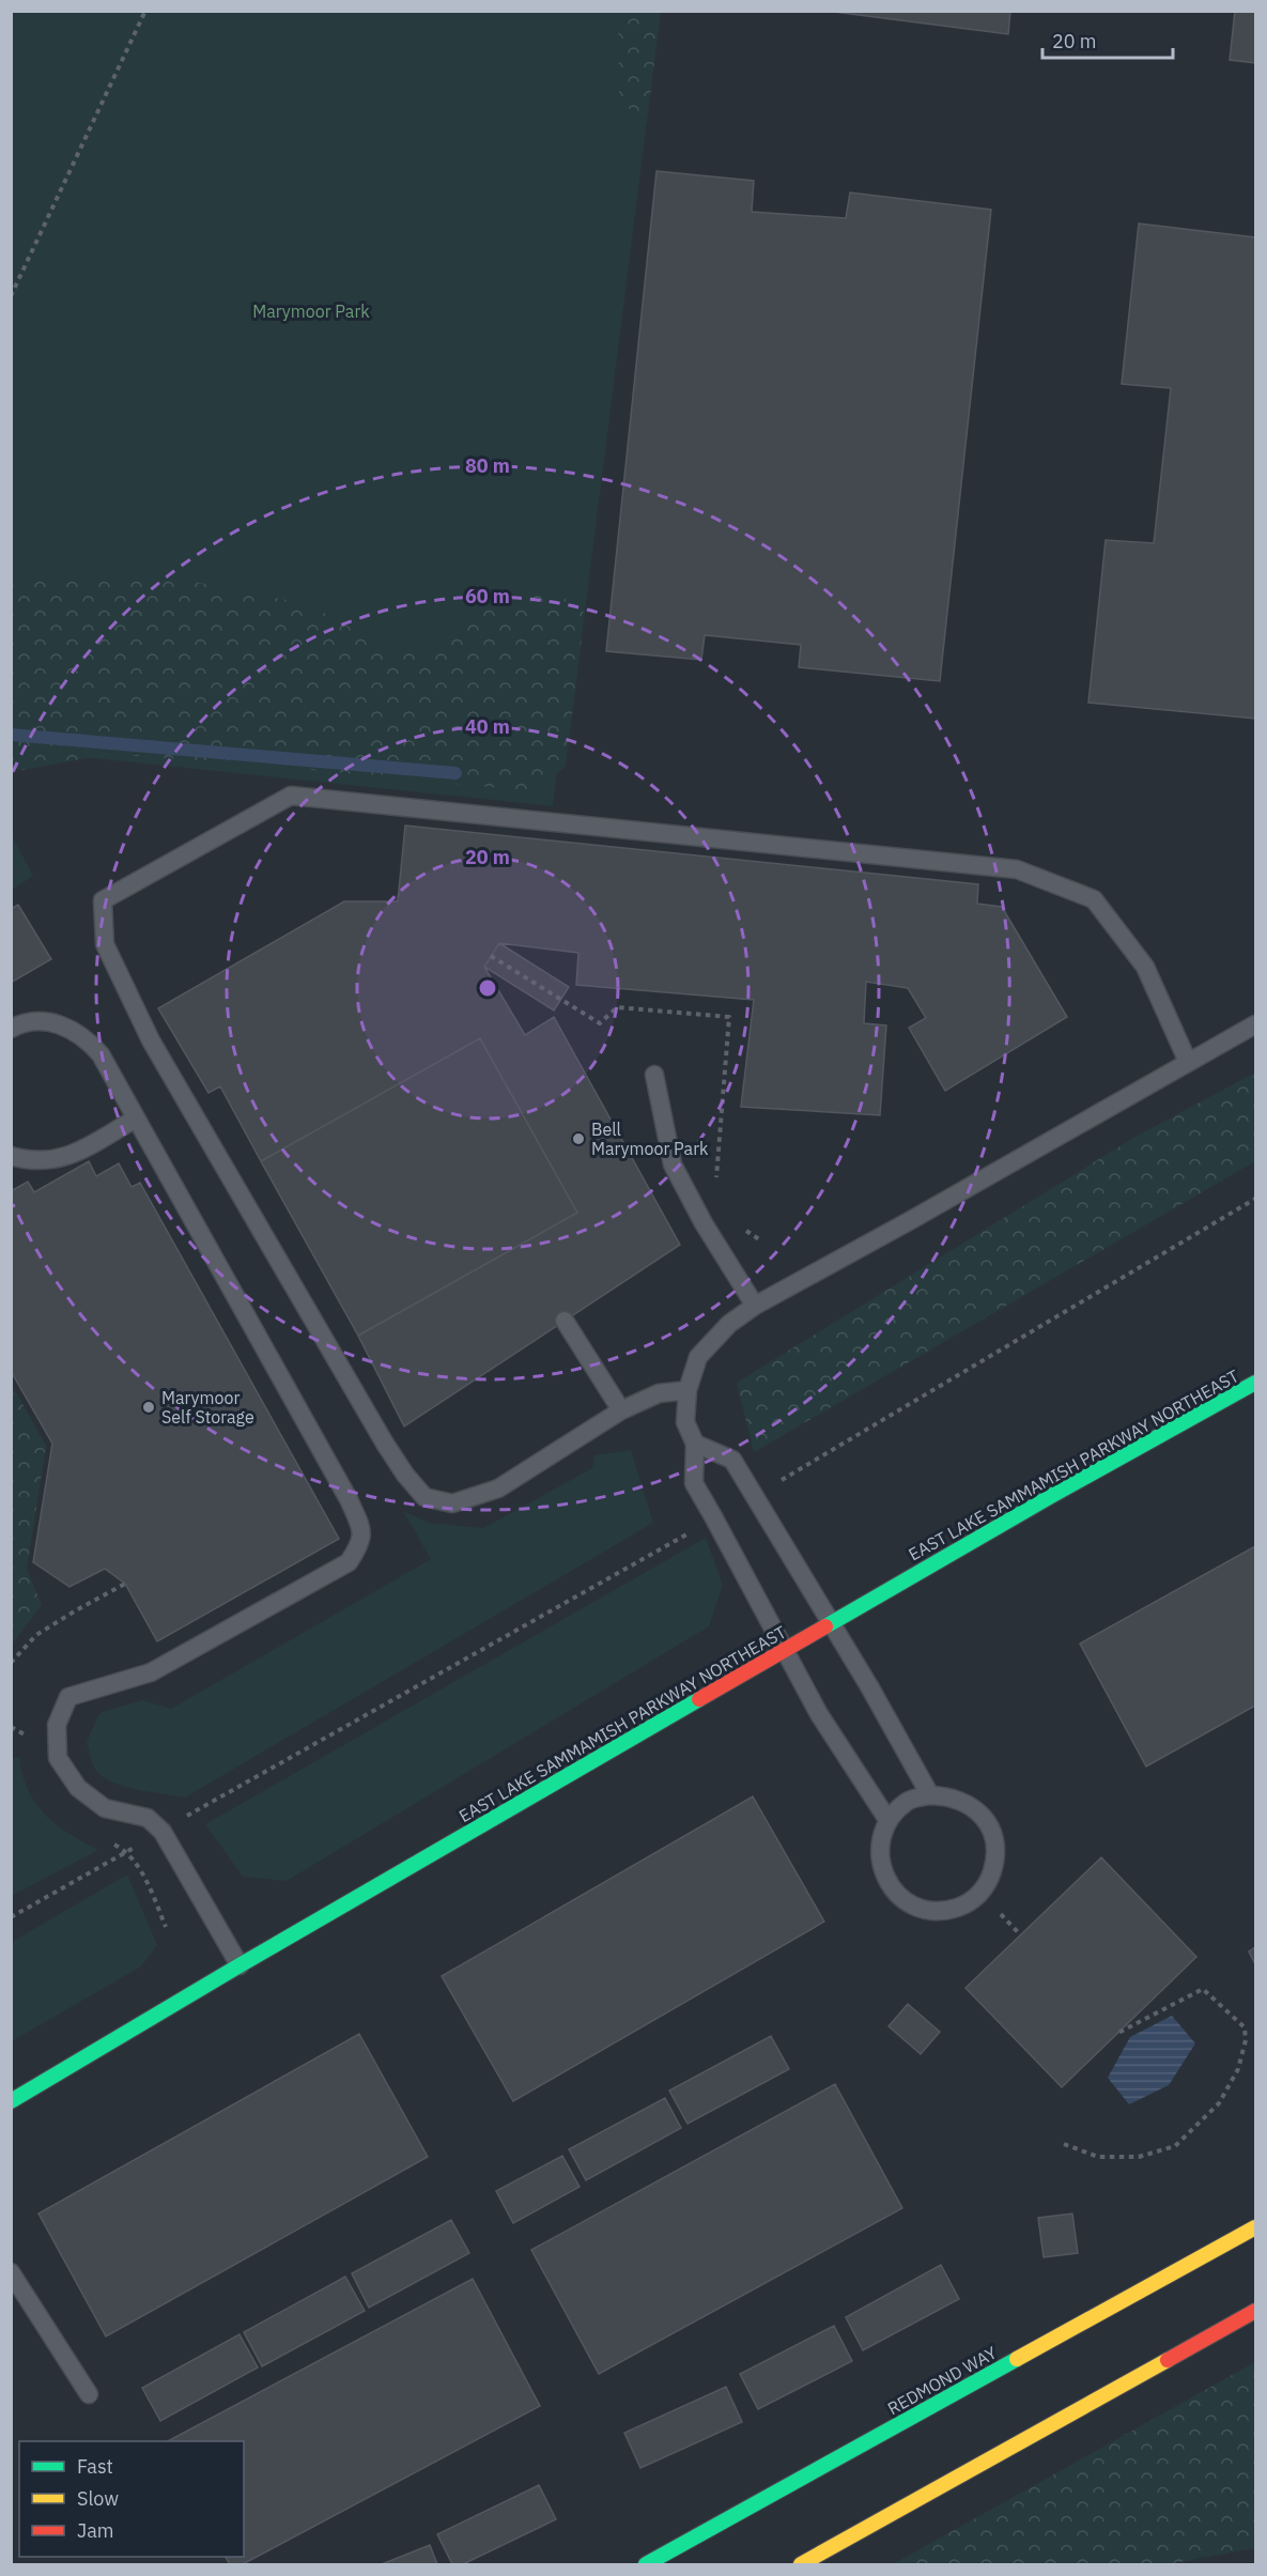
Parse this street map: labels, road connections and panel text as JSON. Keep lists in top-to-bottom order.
{
  "streets": {
    "main road": ["EAST LAKE SAMMAMISH PARKWAY NORTHEAST", "REDMOND WAY"]
  },
  "parks": ["Marymoor Park"],
  "places": ["Bell Marymoor Park", "Marymoor Self Storage"],
  "legend": ["Fast", "Slow", "Jam"],
  "scale_bar": "20 m",
  "rings": [
    "80 m",
    "60 m",
    "40 m",
    "20 m"
  ]
}
